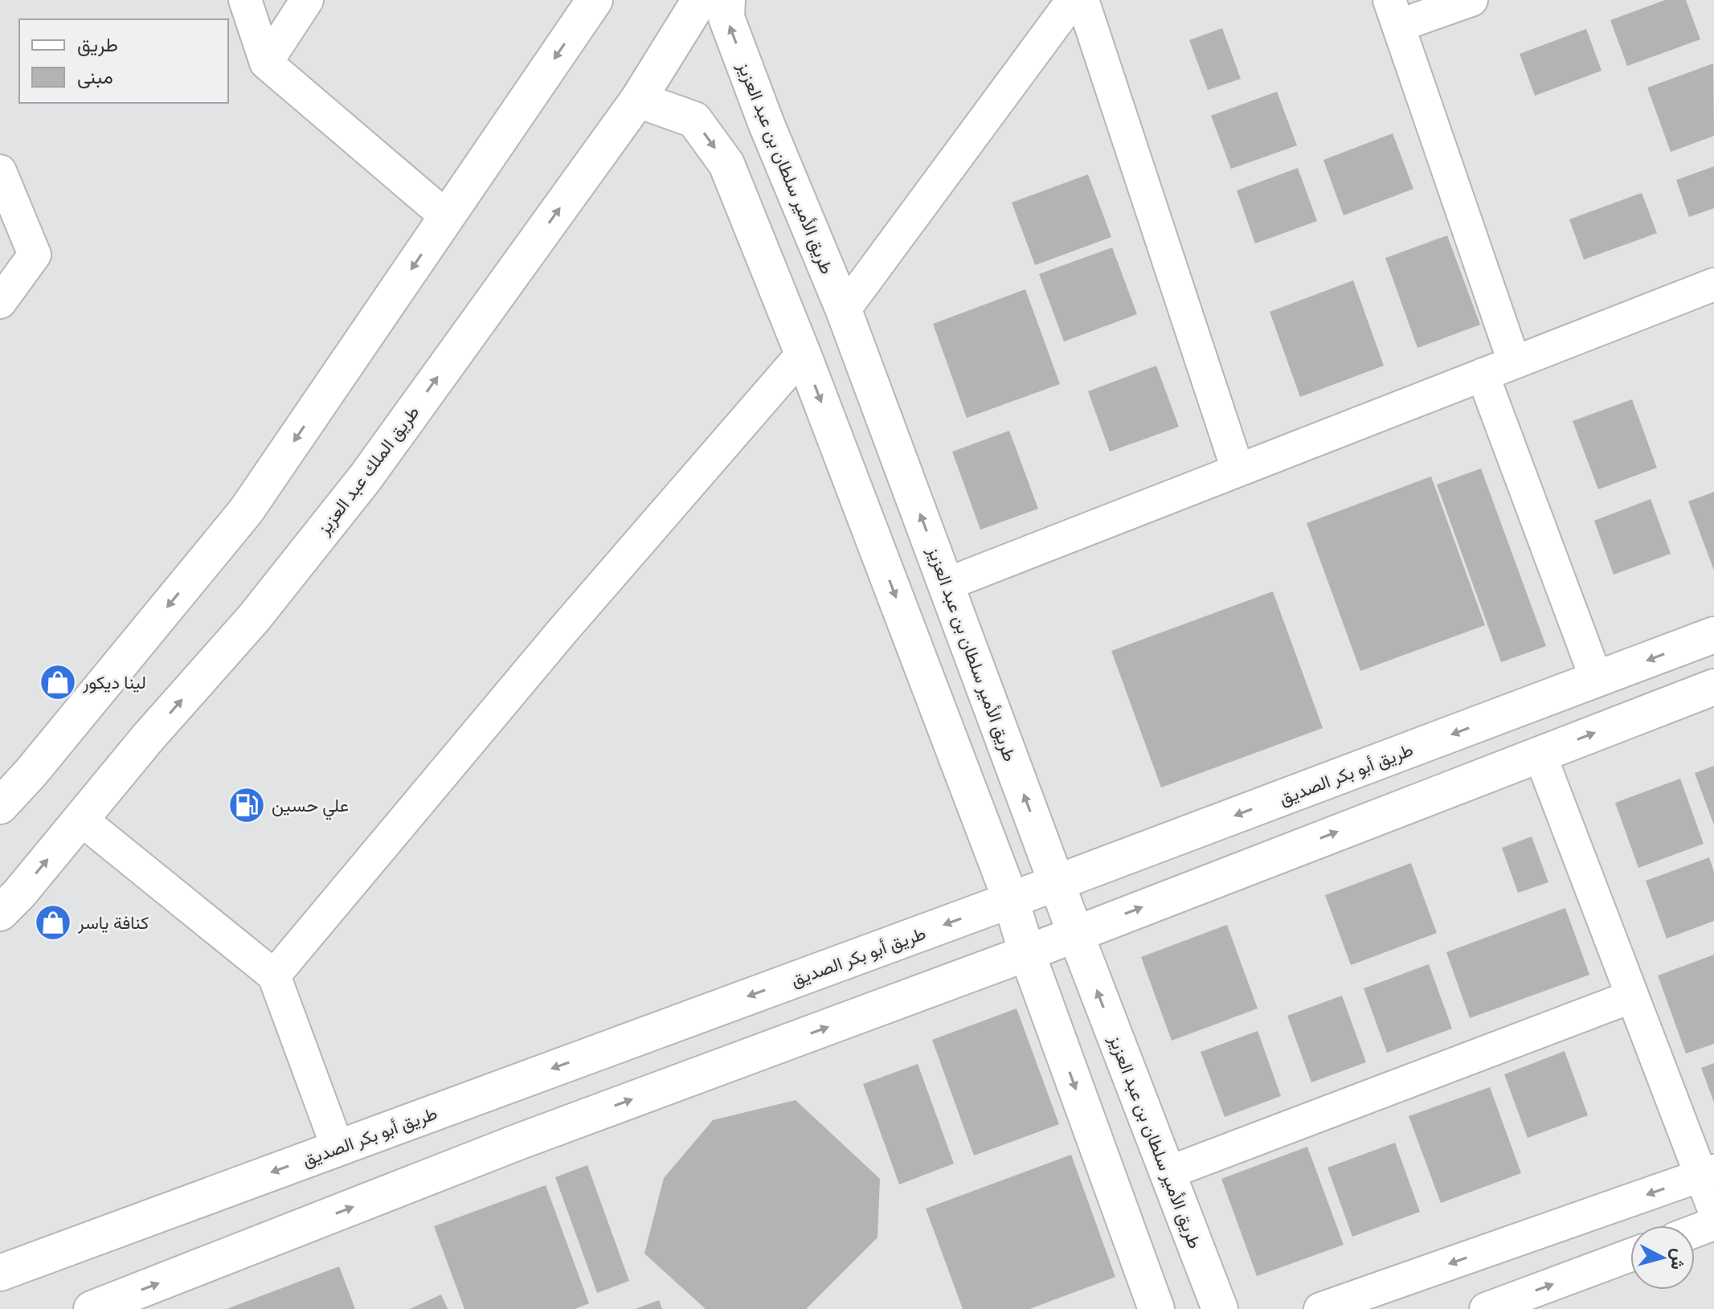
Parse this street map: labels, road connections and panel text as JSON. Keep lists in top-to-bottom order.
{
  "streets": {
    "main road": ["طريق الأمير سلطان بن عبد العزيز", "طريق الملك عبد العزيز", "طريق أبو بكر الصديق"]
  },
  "crossings": [
    ["طريق الأمير سلطان بن عبد العزيز", "طريق أبو بكر الصديق"]
  ],
  "places": {
    "shop": ["لينا ديكور", "كنافة ياسر"],
    "fuel station": ["علي حسين"]
  },
  "legend": ["طريق", "مبنى"],
  "north": "right"
}
